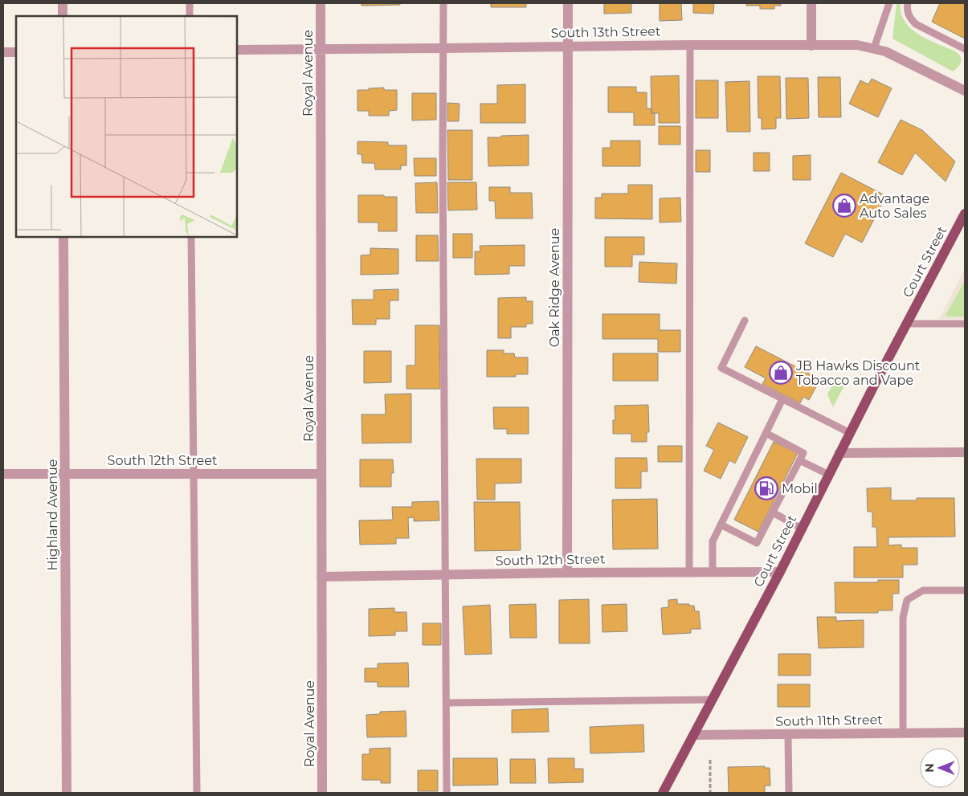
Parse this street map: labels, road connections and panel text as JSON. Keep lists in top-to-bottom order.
{
  "streets": {
    "main road": ["Court Street"],
    "street": [
      "South 13th Street",
      "Royal Avenue",
      "Oak Ridge Avenue",
      "South 12th Street",
      "Highland Avenue",
      "South 11th Street"
    ]
  },
  "crossings": [
    ["South 13th Street", "Royal Avenue"],
    ["South 13th Street", "Oak Ridge Avenue"],
    ["Royal Avenue", "South 12th Street"],
    ["Court Street", "South 12th Street"],
    ["Court Street", "South 11th Street"],
    ["Oak Ridge Avenue", "South 12th Street"],
    ["South 12th Street", "Highland Avenue"]
  ],
  "places": {
    "shop": ["Advantage Auto Sales", "JB Hawks Discount Tobacco and Vape"],
    "fuel station": ["Mobil"]
  },
  "north": "left"
}
